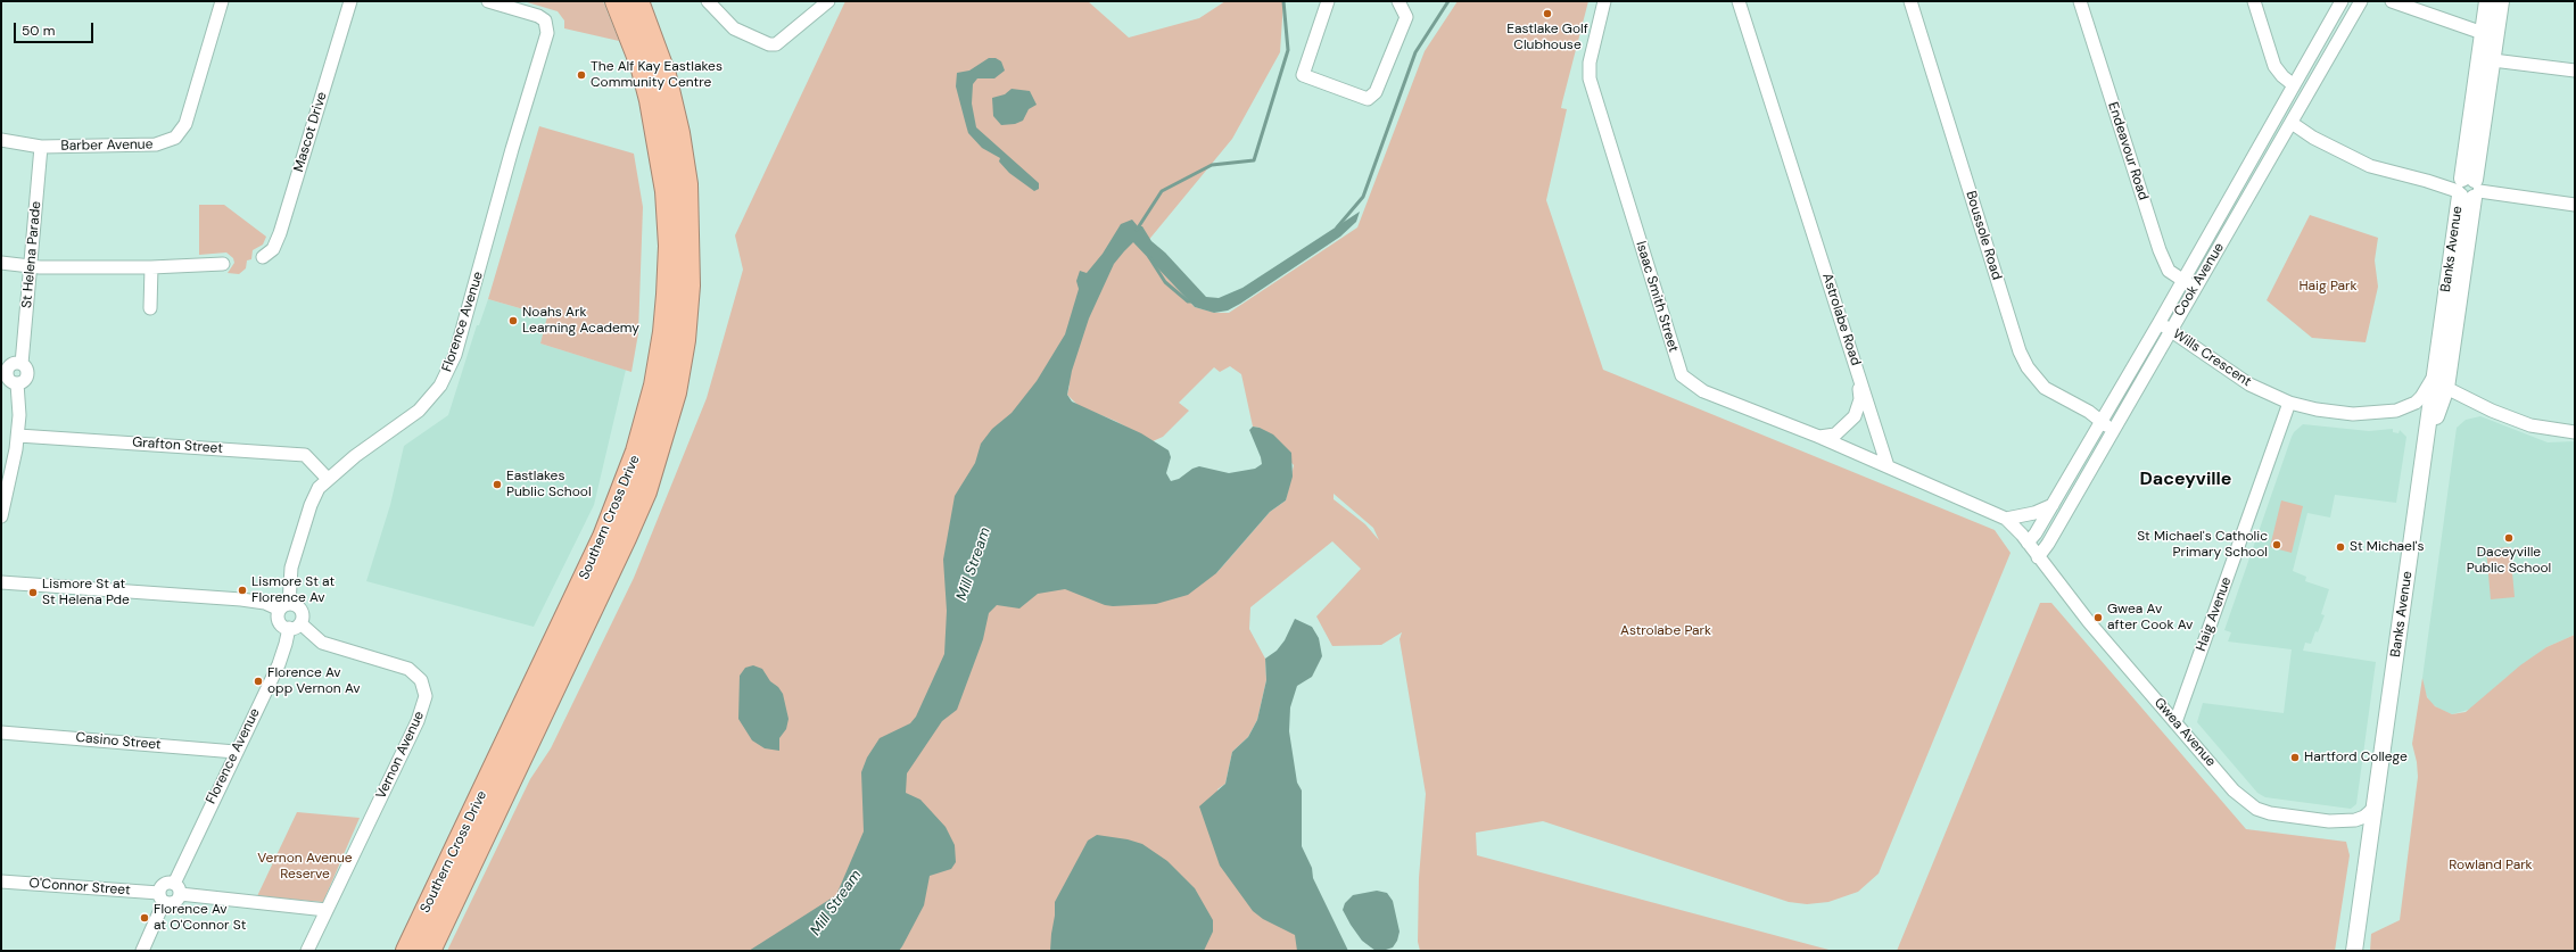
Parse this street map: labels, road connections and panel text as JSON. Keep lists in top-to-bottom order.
{
  "streets": {
    "highway": ["Southern Cross Drive"],
    "street": [
      "Mascot Drive",
      "Barber Avenue",
      "Endeavour Road",
      "Boussole Road",
      "Banks Avenue",
      "St Helena Parade",
      "Cook Avenue",
      "Isaac Smith Street",
      "Astrolabe Road",
      "Florence Avenue",
      "Wills Crescent",
      "Grafton Street",
      "Haig Avenue",
      "Gwea Avenue",
      "Casino Street",
      "Vernon Avenue",
      "O'Connor Street"
    ]
  },
  "crossings": [
    ["Barber Avenue", "St Helena Parade"],
    ["Endeavour Road", "Cook Avenue"],
    ["Boussole Road", "Cook Avenue"],
    ["Banks Avenue", "Wills Crescent"],
    ["Banks Avenue", "Gwea Avenue"],
    ["Cook Avenue", "Wills Crescent"],
    ["Cook Avenue", "Gwea Avenue"],
    ["Isaac Smith Street", "Astrolabe Road"],
    ["Florence Avenue", "Grafton Street"],
    ["Florence Avenue", "Casino Street"],
    ["Florence Avenue", "Vernon Avenue"],
    ["Wills Crescent", "Haig Avenue"],
    ["Haig Avenue", "Gwea Avenue"]
  ],
  "districts": ["Daceyville"],
  "water": ["Mill Stream"],
  "parks": [
    "Haig Park",
    "Astrolabe Park",
    "Vernon Avenue Reserve",
    "Rowland Park"
  ],
  "places": [
    "Eastlake Golf Clubhouse",
    "The Alf Kay Eastlakes Community Centre",
    "Noahs Ark Learning Academy",
    "Eastlakes Public School",
    "Daceyville Public School",
    "St Michael's Catholic Primary School",
    "St Michael's",
    "Lismore St at Florence Av",
    "Lismore St at St Helena Pde",
    "Gwea Av after Cook Av",
    "Florence Av opp Vernon Av",
    "Hartford College",
    "Florence Av at O'Connor St"
  ],
  "scale_bar": "50 m"
}
